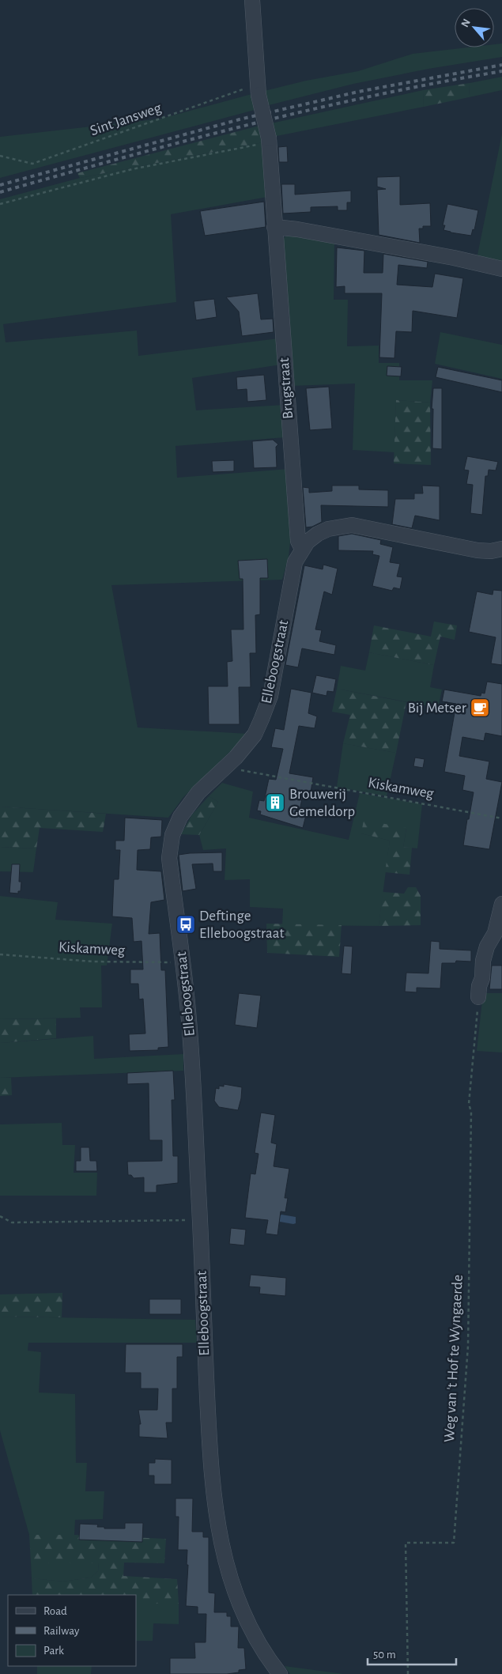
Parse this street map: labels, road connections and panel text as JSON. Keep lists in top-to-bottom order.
{
  "streets": {
    "street": ["Brugstraat", "Elleboogstraat"],
    "path": ["Sint Jansweg", "Kiskamweg", "Weg van 't Hof te Wyngaerde"]
  },
  "crossings": [
    ["Sint Jansweg", "Brugstraat"],
    ["Brugstraat", "Elleboogstraat"],
    ["Elleboogstraat", "Kiskamweg"]
  ],
  "places": {
    "cafe": ["Bij Metser"],
    "building": ["Brouwerij Gemeldorp"],
    "bus stop": ["Deftinge Elleboogstraat"]
  },
  "legend": ["Road", "Railway", "Park"],
  "scale_bar": "50 m",
  "north": "top left"
}
